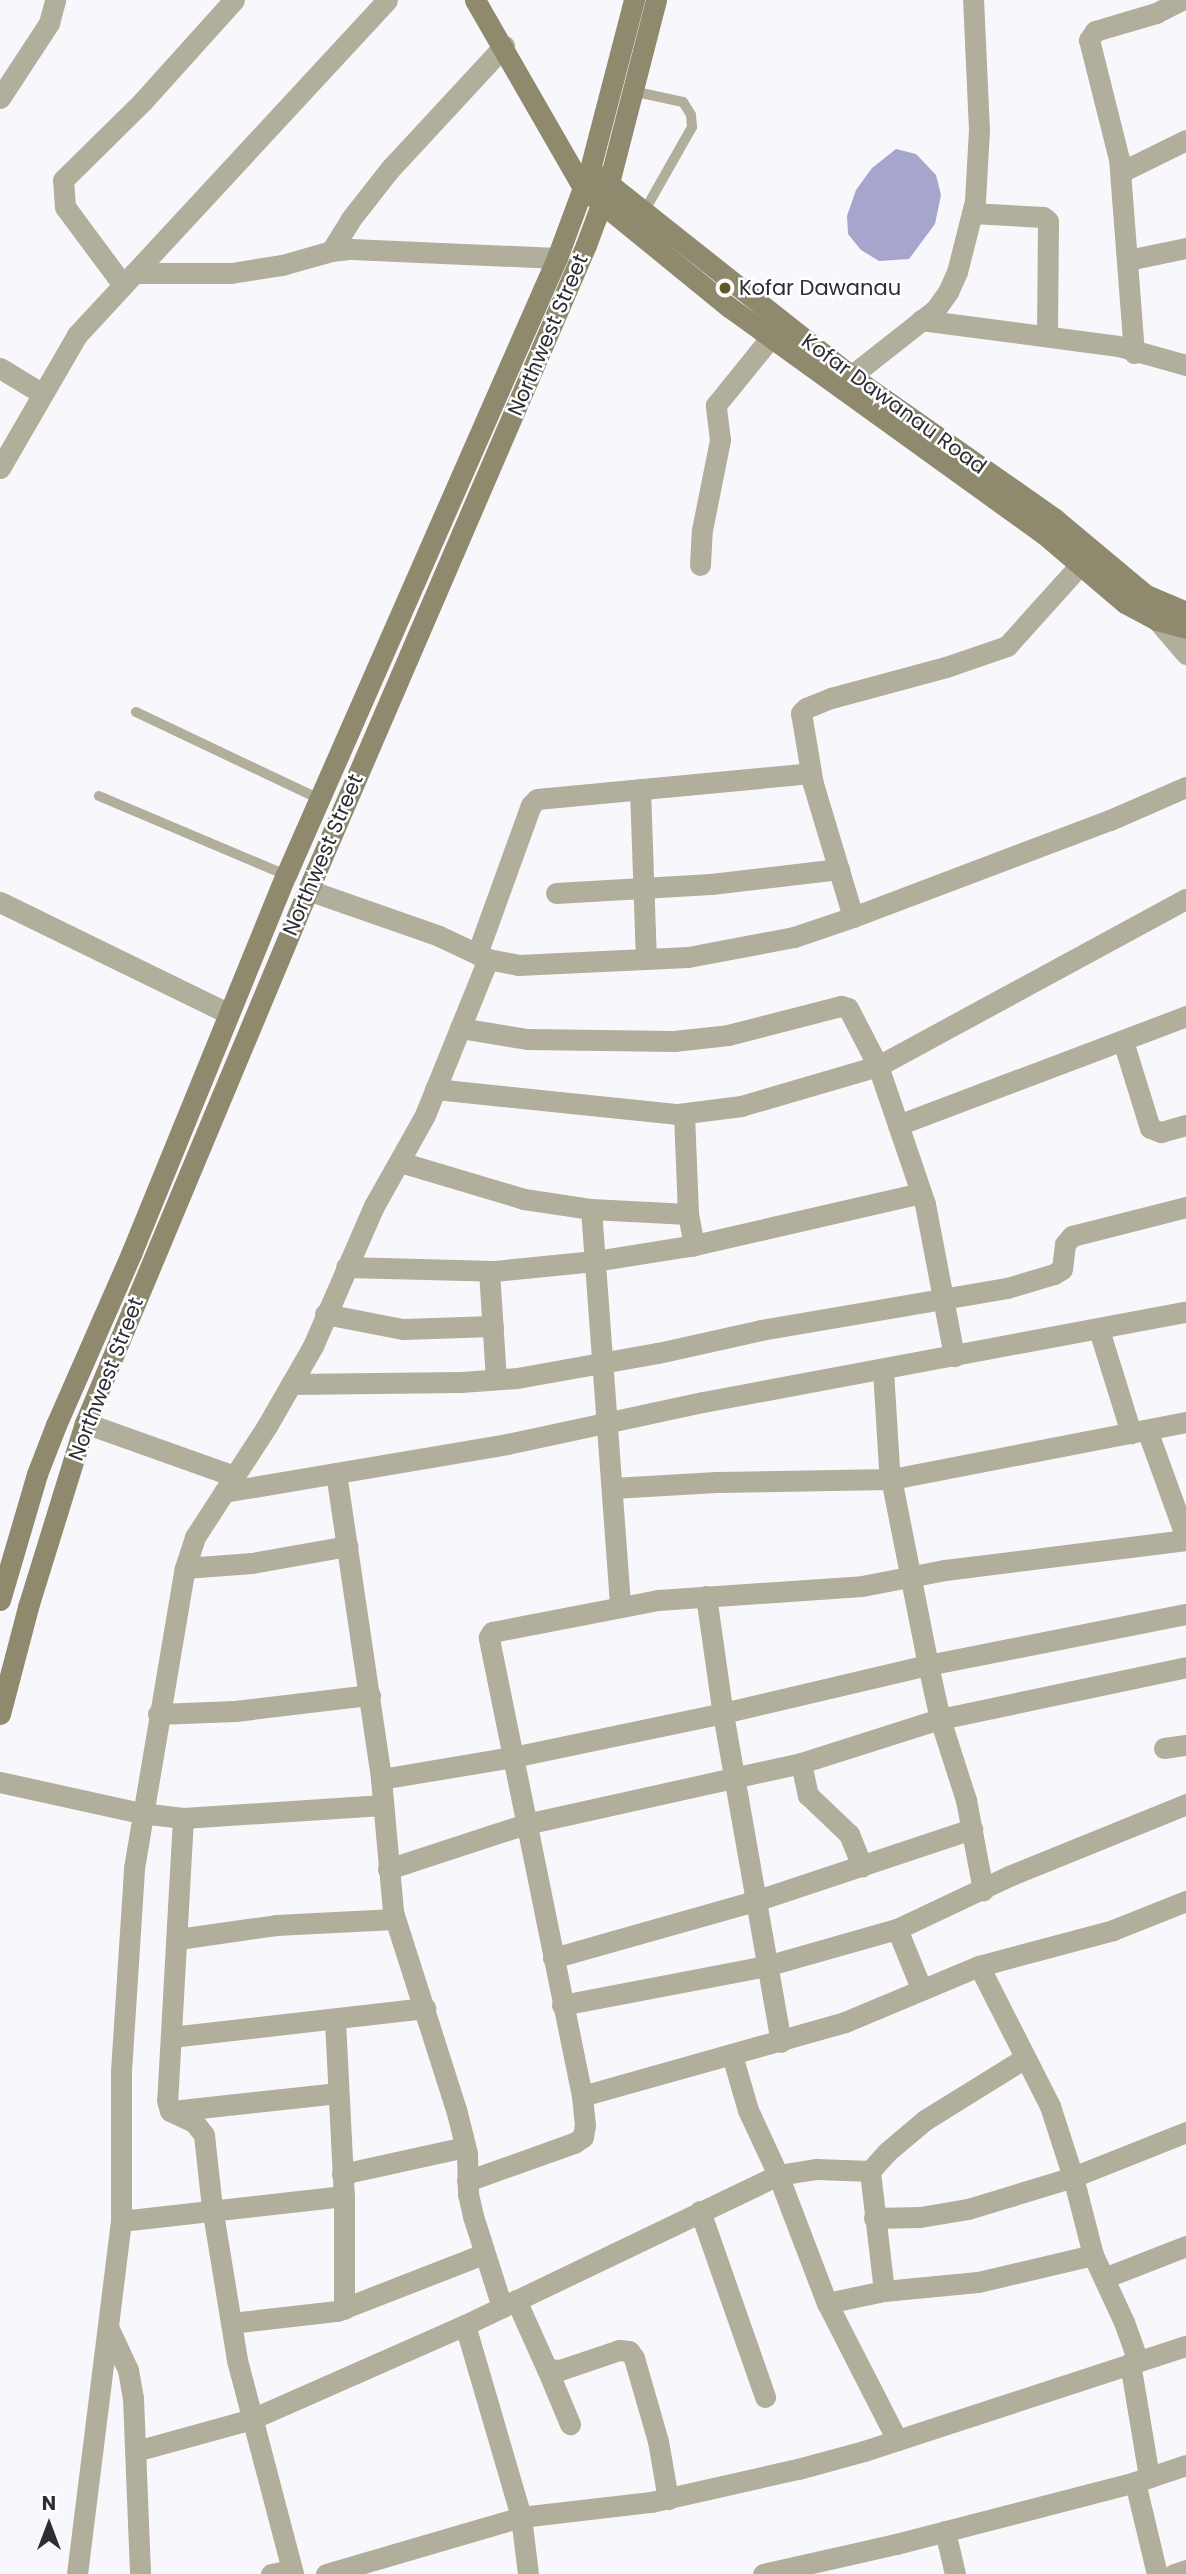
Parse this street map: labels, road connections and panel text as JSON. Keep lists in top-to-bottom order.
{
  "streets": {
    "main road": ["Northwest Street", "Kofar Dawanau Road"]
  },
  "crossings": [
    ["Northwest Street", "Kofar Dawanau Road"]
  ],
  "places": ["Kofar Dawanau"],
  "north": "top"
}
